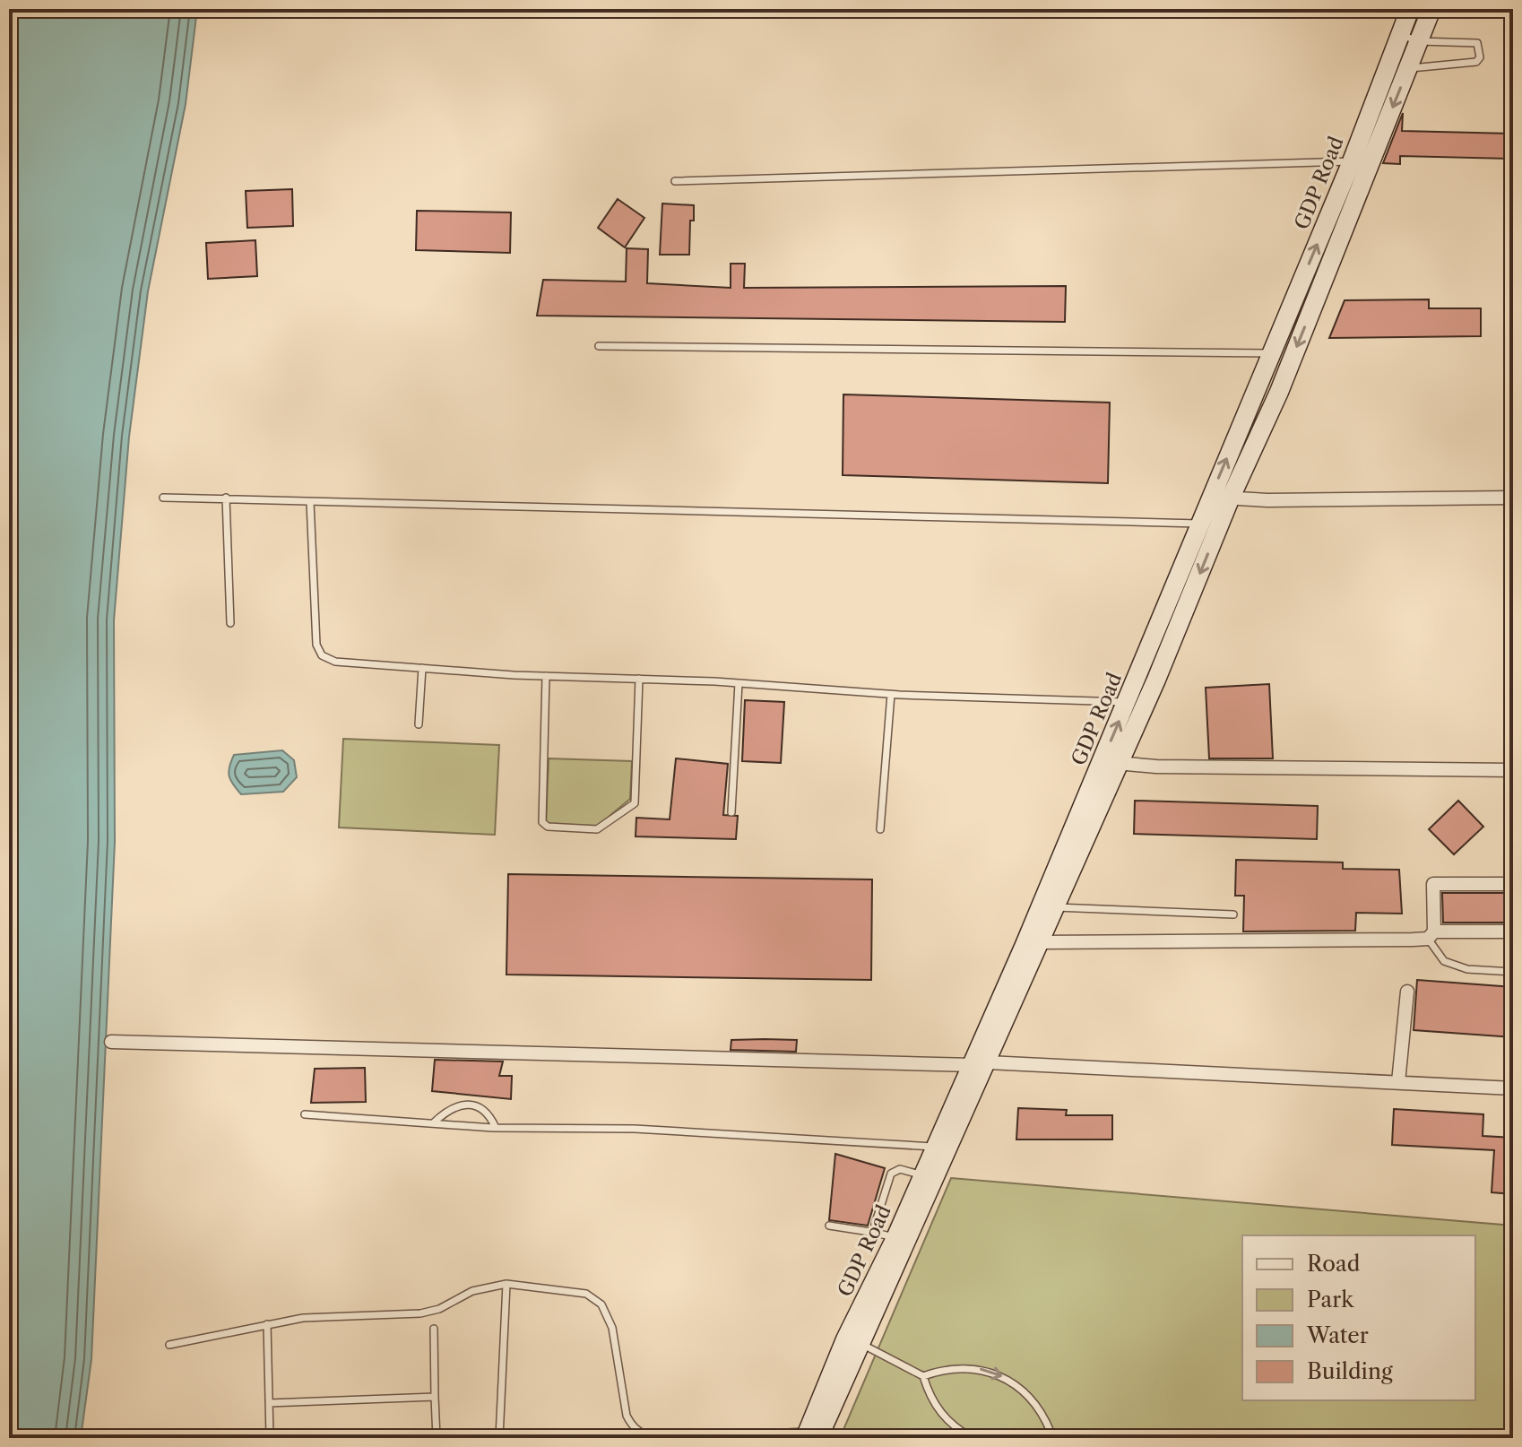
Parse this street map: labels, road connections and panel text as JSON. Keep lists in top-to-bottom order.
{
  "streets": {
    "main road": ["GDP Road"]
  },
  "legend": [
    "Road",
    "Park",
    "Water",
    "Building"
  ]
}
